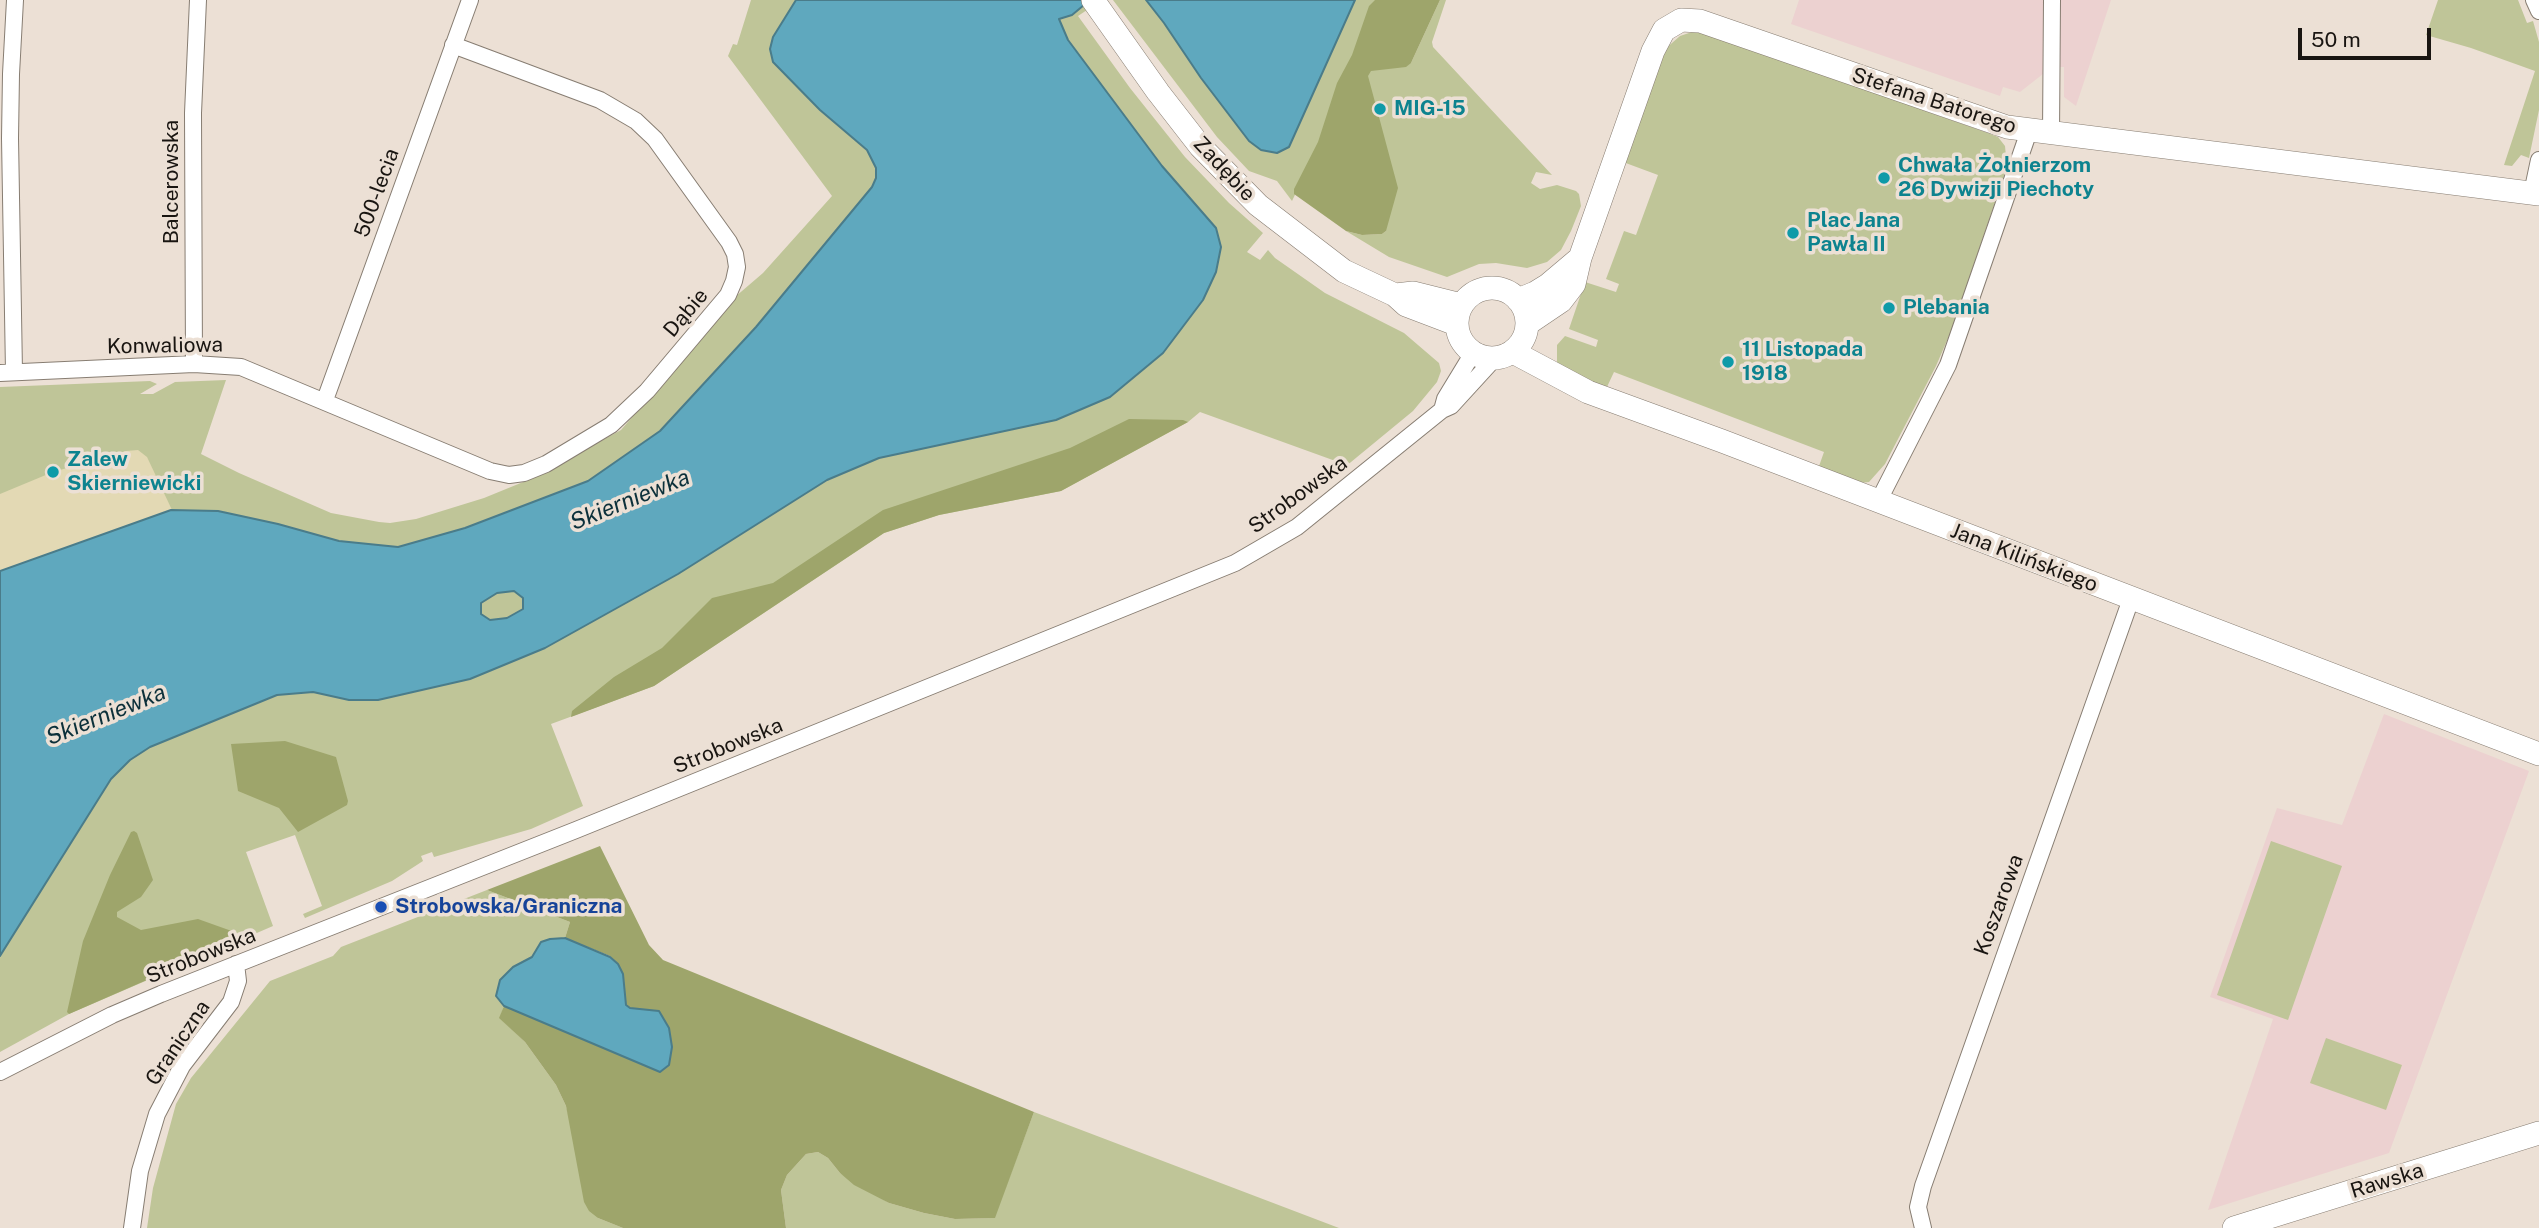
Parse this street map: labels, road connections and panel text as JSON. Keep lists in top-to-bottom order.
{
  "streets": {
    "street": [
      "Stefana Batorego",
      "Zadębie",
      "Balcerowska",
      "500-lecia",
      "Dąbie",
      "Konwaliowa",
      "Strobowska",
      "Jana Kilińskiego",
      "Koszarowa",
      "Graniczna",
      "Rawska"
    ]
  },
  "crossings": [
    ["Stefana Batorego", "Zadębie"],
    ["Stefana Batorego", "Strobowska"],
    ["Stefana Batorego", "Jana Kilińskiego"],
    ["Zadębie", "Strobowska"],
    ["Zadębie", "Jana Kilińskiego"],
    ["Balcerowska", "Konwaliowa"],
    ["500-lecia", "Dąbie"],
    ["500-lecia", "Konwaliowa"],
    ["Dąbie", "Konwaliowa"],
    ["Strobowska", "Jana Kilińskiego"],
    ["Strobowska", "Graniczna"],
    ["Jana Kilińskiego", "Koszarowa"]
  ],
  "water": ["Skierniewka"],
  "places": [
    "MIG-15",
    "Chwała Żołnierzom 26 Dywizji Piechoty",
    "Plac Jana Pawła II",
    "Plebania",
    "11 Listopada 1918",
    "Zalew Skierniewicki",
    "Strobowska/Graniczna"
  ],
  "scale_bar": "50 m"
}
